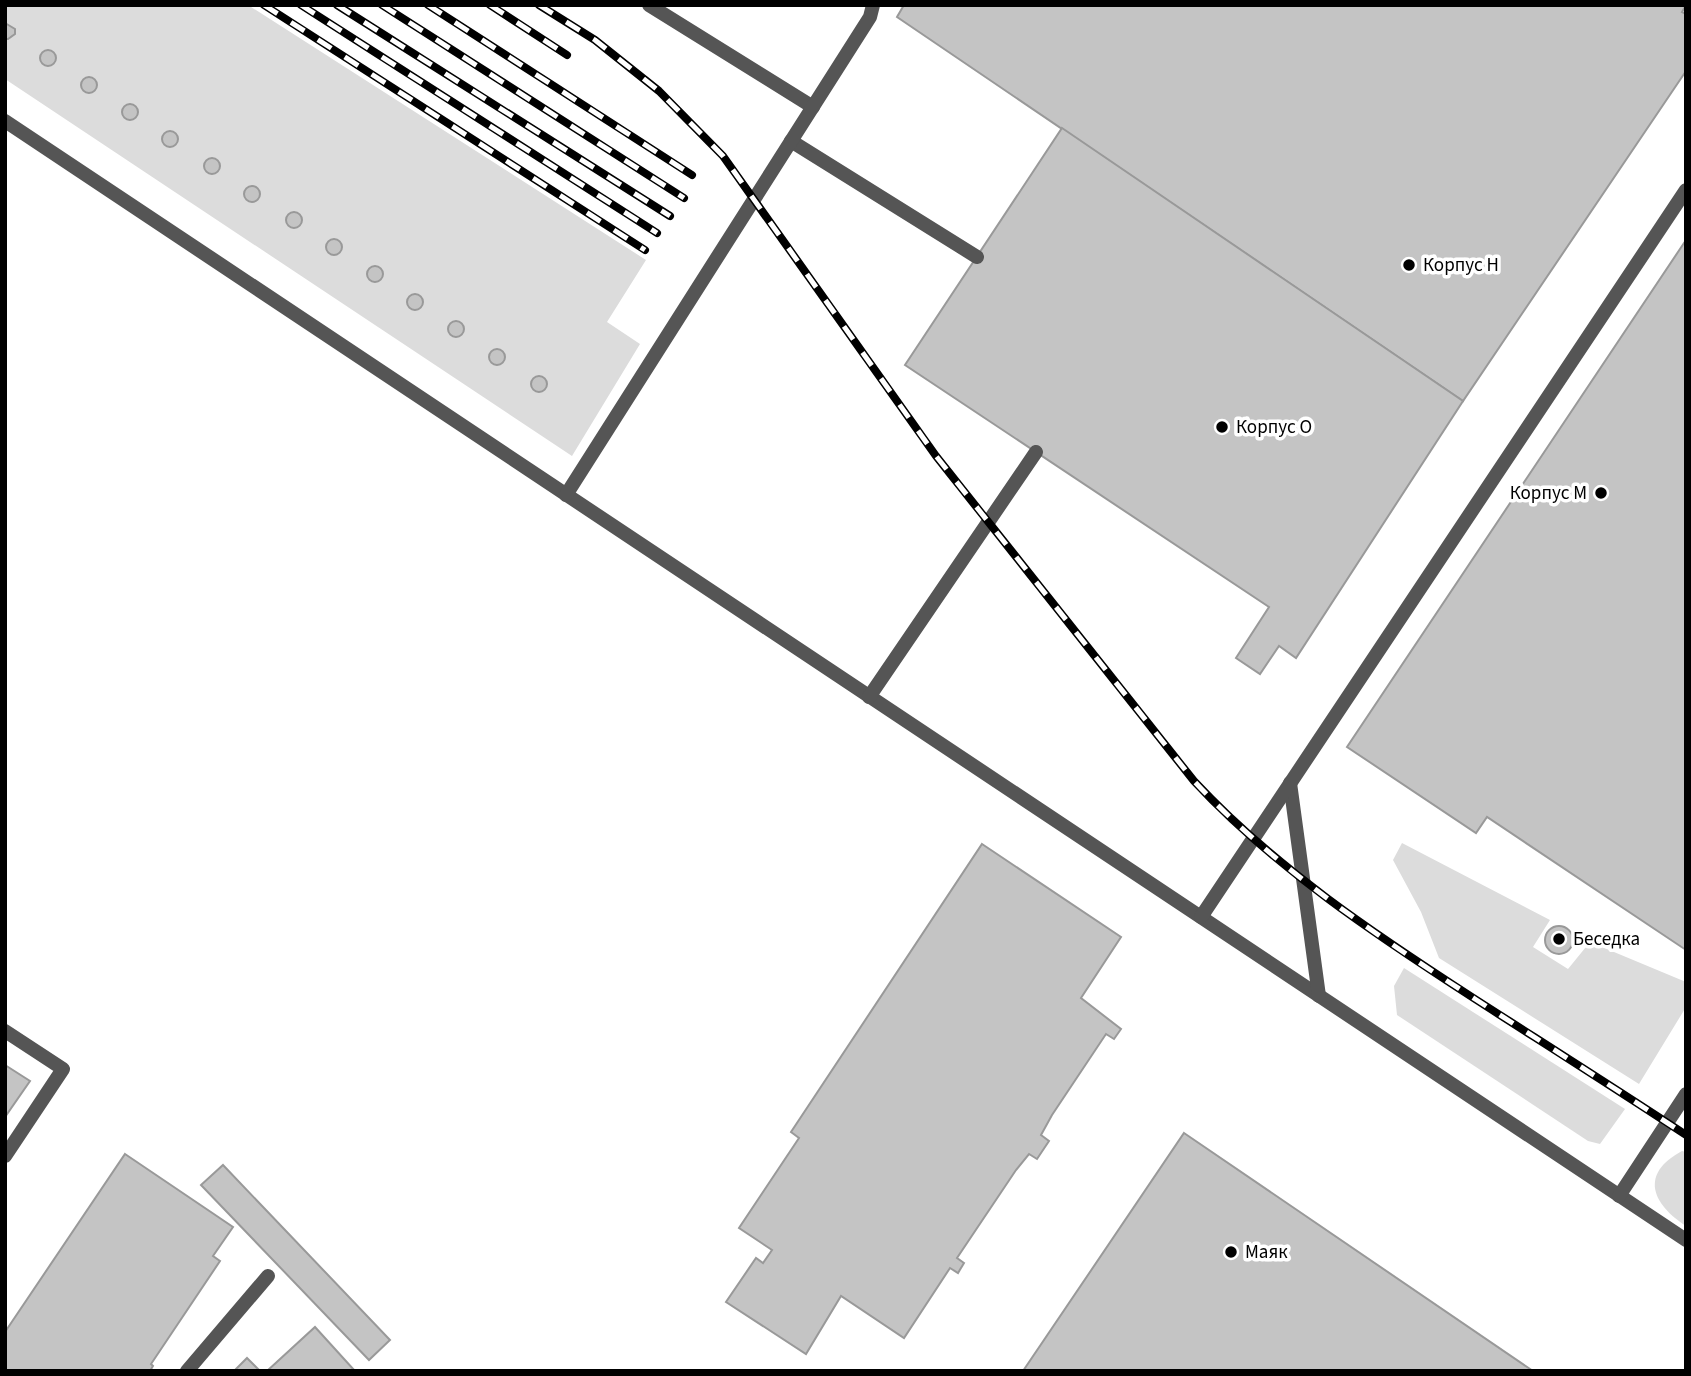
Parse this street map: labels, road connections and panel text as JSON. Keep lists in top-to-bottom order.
{
  "places": [
    "Корпус Н",
    "Корпус О",
    "Корпус М",
    "Беседка",
    "Маяк"
  ]
}
